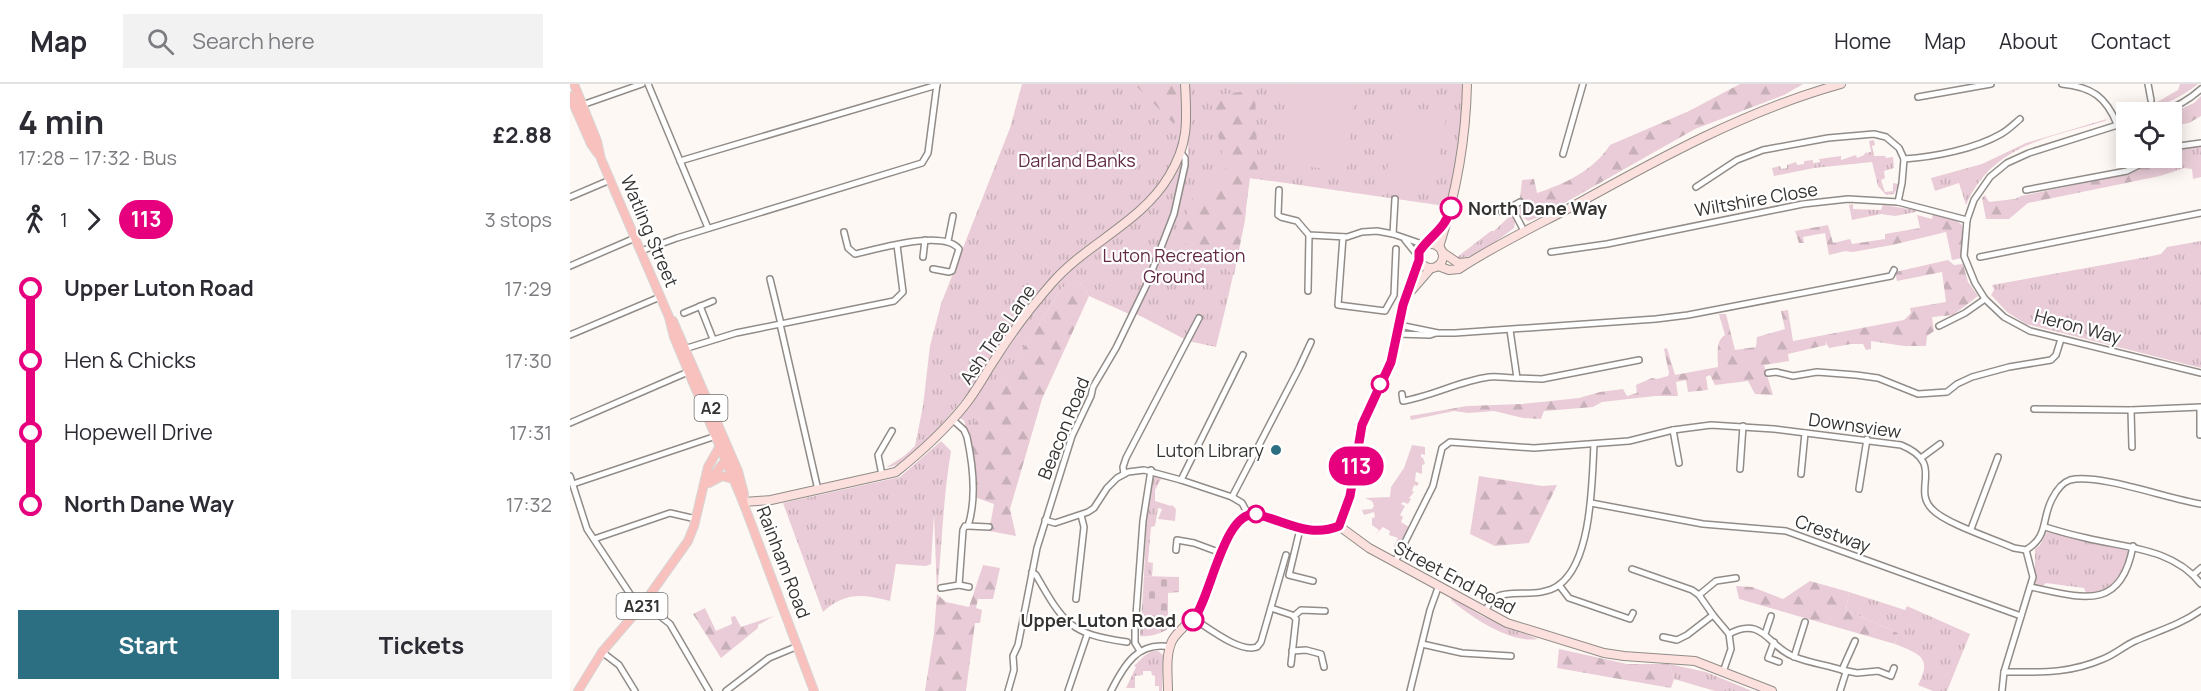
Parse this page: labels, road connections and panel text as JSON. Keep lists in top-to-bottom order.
{
  "streets": {
    "main road": [
      "Watling Street",
      "A2",
      "Rainham Road",
      "A231"
    ],
    "street": [
      "Wiltshire Close",
      "Heron Way",
      "Ash Tree Lane",
      "Downsview",
      "Beacon Road",
      "Crestway",
      "Street End Road"
    ]
  },
  "crossings": [
    ["Wiltshire Close", "Heron Way"],
    ["Watling Street", "Ash Tree Lane"],
    ["Watling Street", "Rainham Road"],
    ["Watling Street", "A231"],
    ["Ash Tree Lane", "Beacon Road"],
    ["Ash Tree Lane", "Rainham Road"],
    ["Downsview", "Street End Road"],
    ["Rainham Road", "A231"]
  ],
  "parks": ["Darland Banks", "Luton Recreation Ground"],
  "places": ["North Dane Way", "Luton Library", "Upper Luton Road"],
  "lines": ["bus line 113"],
  "page": {
    "header": "Map",
    "search": "Search here",
    "nav": [
      "Home",
      "Map",
      "About",
      "Contact"
    ],
    "heading": ["4 min", "17:28 – 17:32 · Bus", "£2.88"],
    "on_map": "113",
    "legs": ["1", "113", "3 stops"],
    "list": [
      {
        "name": "Upper Luton Road",
        "value": "17:29"
      },
      {
        "name": "Hen & Chicks",
        "value": "17:30"
      },
      {
        "name": "Hopewell Drive",
        "value": "17:31"
      },
      {
        "name": "North Dane Way",
        "value": "17:32"
      }
    ],
    "buttons": ["Start", "Tickets"]
  }
}
